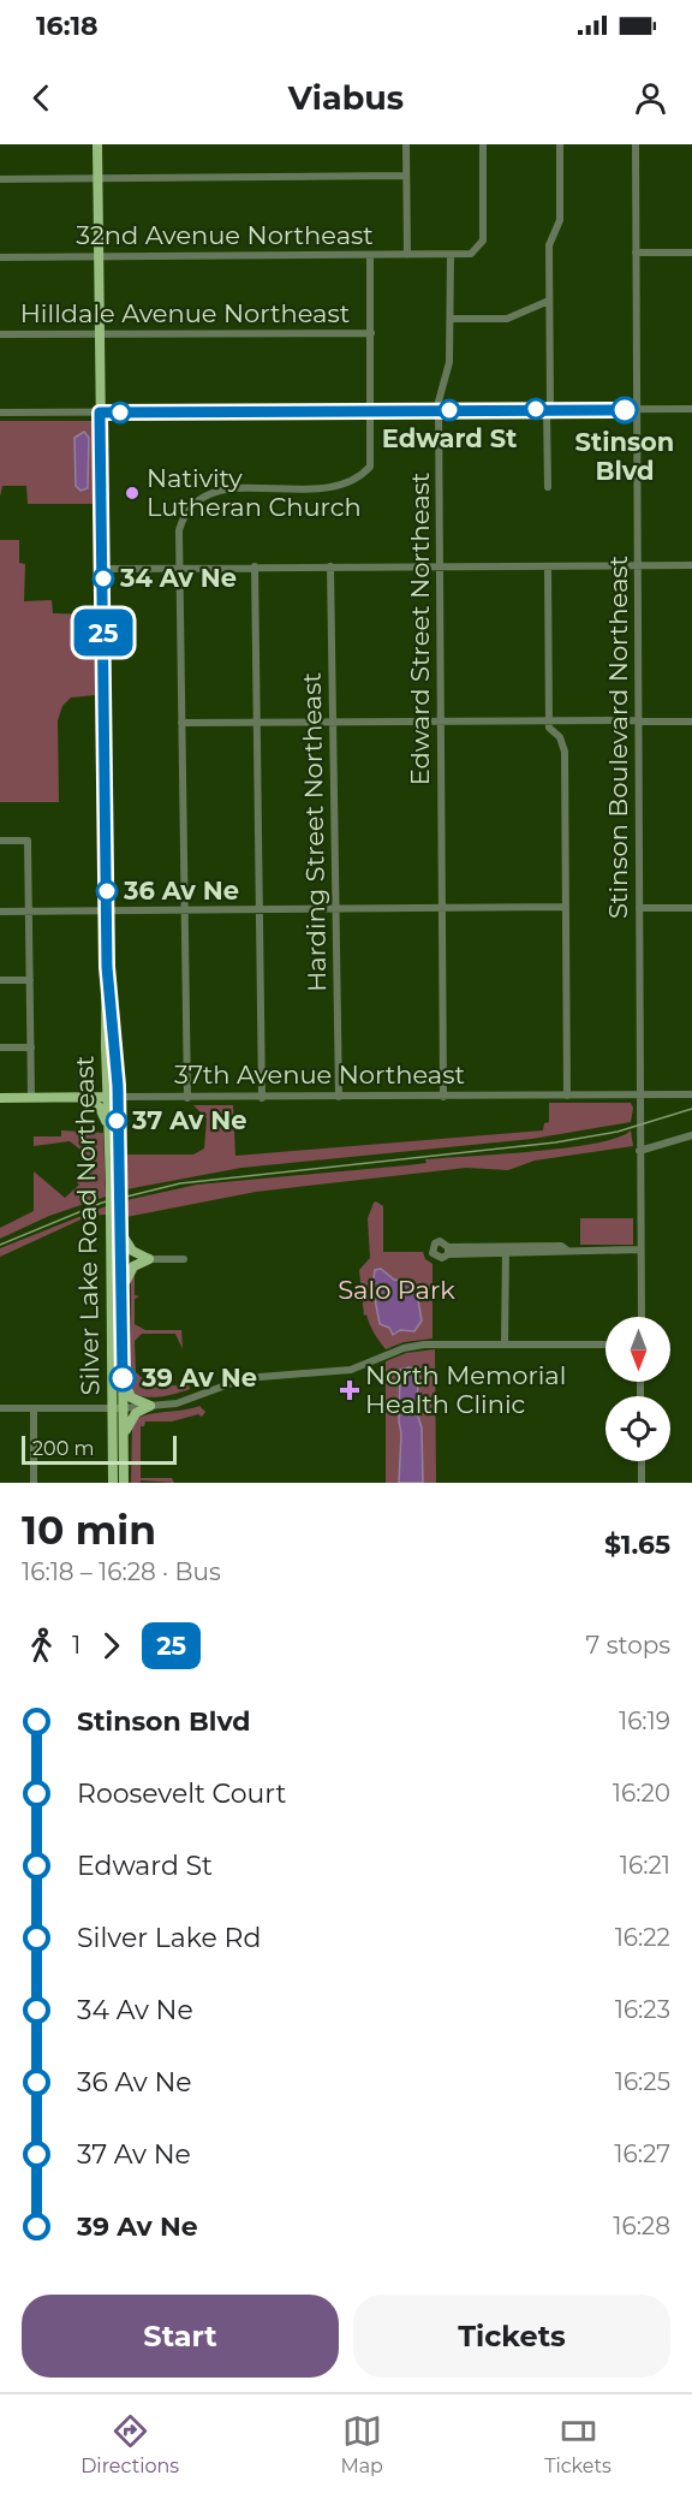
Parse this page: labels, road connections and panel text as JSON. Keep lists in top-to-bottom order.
{
  "streets": {
    "main road": ["37th Avenue Northeast", "Silver Lake Road Northeast"],
    "street": [
      "32nd Avenue Northeast",
      "Hilldale Avenue Northeast",
      "Edward Street Northeast",
      "Stinson Boulevard Northeast",
      "Harding Street Northeast"
    ]
  },
  "crossings": [
    ["32nd Avenue Northeast", "Edward Street Northeast"],
    ["32nd Avenue Northeast", "Silver Lake Road Northeast"],
    ["Hilldale Avenue Northeast", "Silver Lake Road Northeast"],
    ["Edward Street Northeast", "37th Avenue Northeast"],
    ["Stinson Boulevard Northeast", "37th Avenue Northeast"],
    ["Harding Street Northeast", "37th Avenue Northeast"],
    ["37th Avenue Northeast", "Silver Lake Road Northeast"]
  ],
  "parks": ["Salo Park"],
  "places": {
    "other": [
      "Edward St",
      "Stinson Blvd",
      "Nativity Lutheran Church",
      "34 Av Ne",
      "36 Av Ne",
      "37 Av Ne",
      "39 Av Ne"
    ],
    "health": ["North Memorial Health Clinic"]
  },
  "lines": ["bus line 25"],
  "scale_bar": "200 m",
  "north": "bottom",
  "page": {
    "status": "16:18",
    "header": "Viabus",
    "on_map": "25",
    "scale": "200 m",
    "heading": ["10 min", "16:18 – 16:28 · Bus", "$1.65"],
    "legs": ["1", "25", "7 stops"],
    "list": [
      {
        "name": "Stinson Blvd",
        "value": "16:19"
      },
      {
        "name": "Roosevelt Court",
        "value": "16:20"
      },
      {
        "name": "Edward St",
        "value": "16:21"
      },
      {
        "name": "Silver Lake Rd",
        "value": "16:22"
      },
      {
        "name": "34 Av Ne",
        "value": "16:23"
      },
      {
        "name": "36 Av Ne",
        "value": "16:25"
      },
      {
        "name": "37 Av Ne",
        "value": "16:27"
      },
      {
        "name": "39 Av Ne",
        "value": "16:28"
      }
    ],
    "buttons": ["Start", "Tickets"],
    "tabs": ["Directions", "Map", "Tickets"]
  }
}
